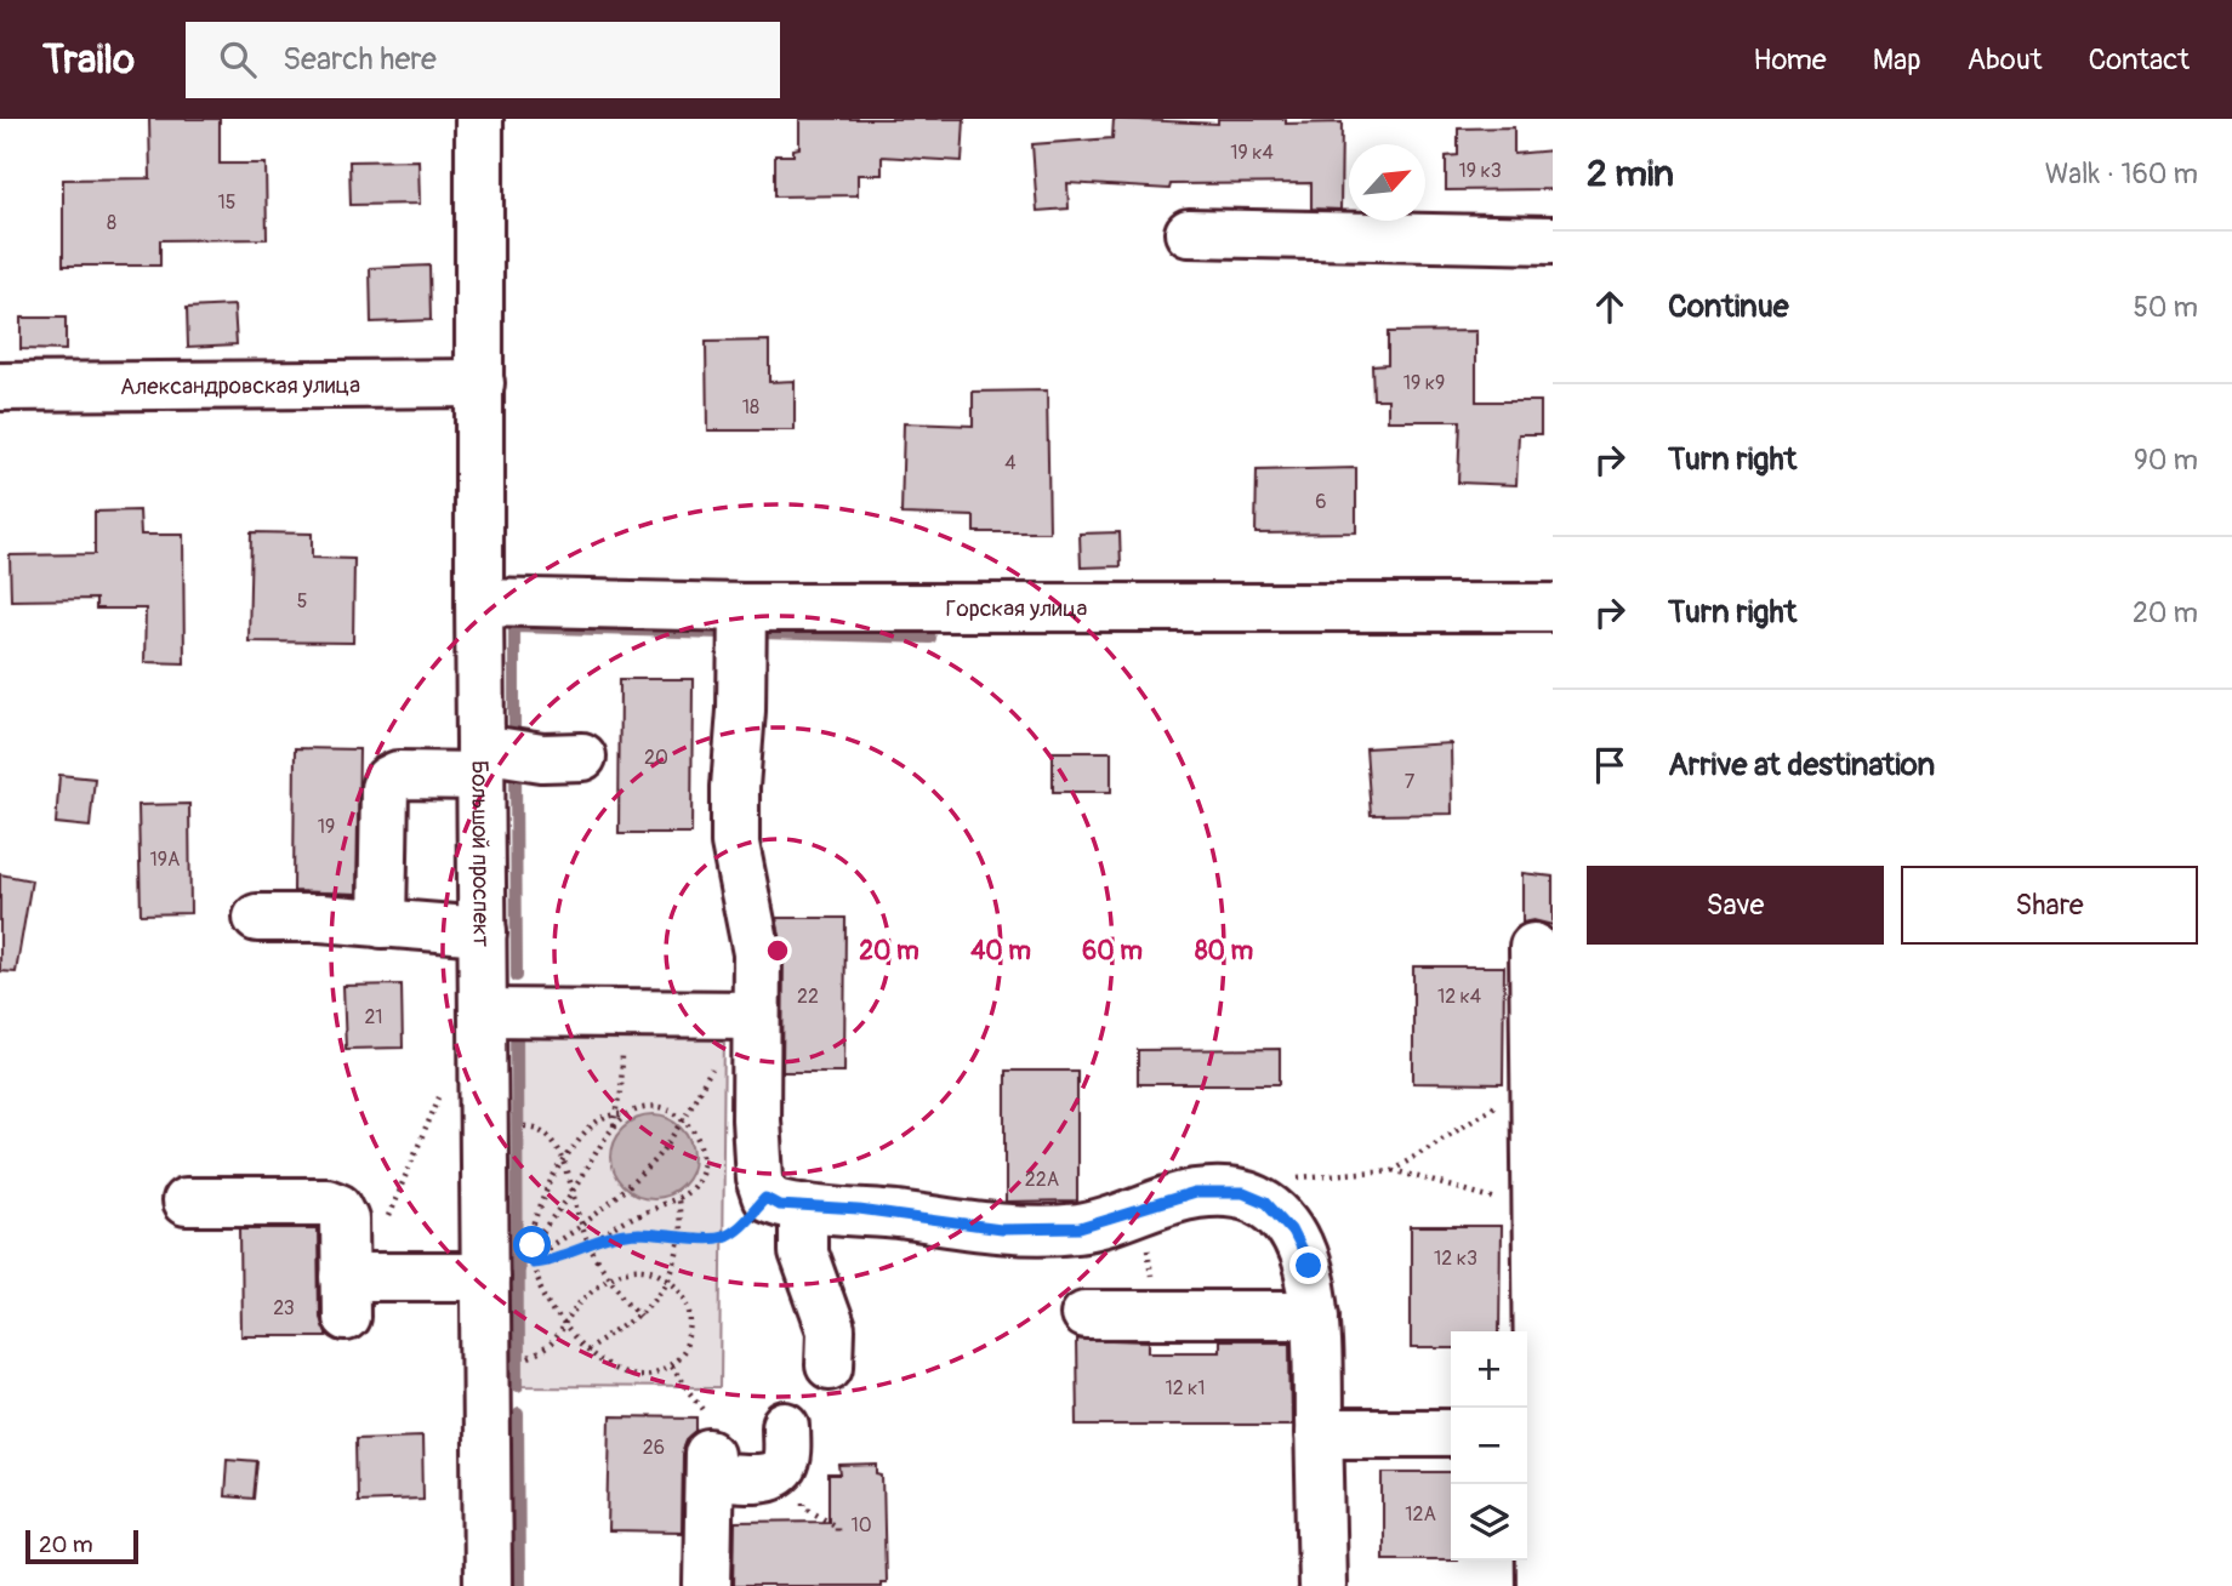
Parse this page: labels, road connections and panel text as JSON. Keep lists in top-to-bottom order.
{
  "streets": {
    "street": ["Александровская улица", "Горская улица", "Большой проспект"]
  },
  "crossings": [
    ["Александровская улица", "Большой проспект"],
    ["Горская улица", "Большой проспект"]
  ],
  "house_numbers": [
    "19 к4",
    "19 к3",
    "15",
    "8",
    "19 к9",
    "18",
    "4",
    "6",
    "5",
    "20",
    "7",
    "19",
    "19А",
    "22",
    "12 к4",
    "21",
    "22А",
    "12 к3",
    "23",
    "12 к1",
    "26",
    "12А",
    "10"
  ],
  "scale_bar": "20 m",
  "north": "top right",
  "page": {
    "header": "Trailo",
    "search": "Search here",
    "nav": [
      "Home",
      "Map",
      "About",
      "Contact"
    ],
    "heading": ["2 min", "Walk · 160 m"],
    "list": [
      ["Continue", "50 m"],
      ["Turn right", "90 m"],
      ["Turn right", "20 m"],
      "Arrive at destination"
    ],
    "buttons": ["Save", "Share"],
    "map_buttons": ["+", "−"],
    "scale": "20 m"
  },
  "rings": [
    "20 m",
    "40 m",
    "60 m",
    "80 m"
  ]
}
